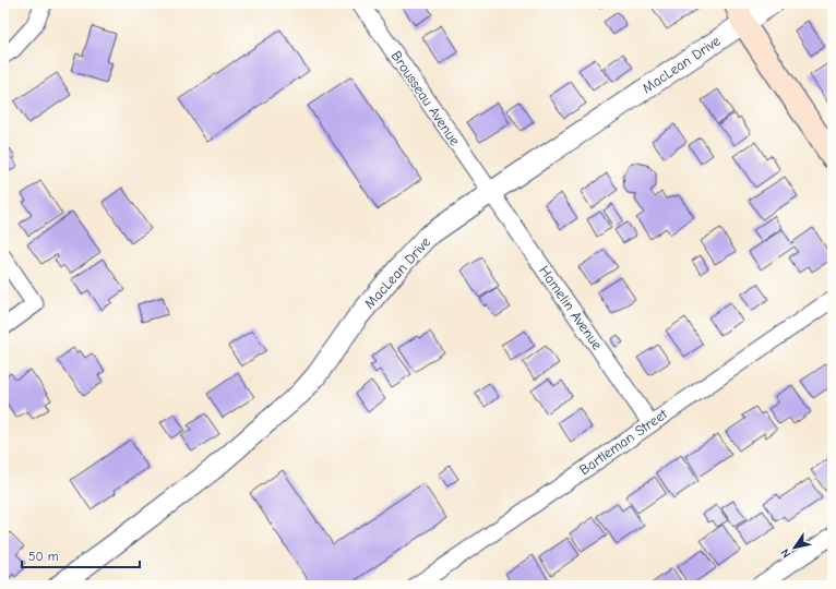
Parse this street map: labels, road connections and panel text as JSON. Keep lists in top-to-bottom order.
{
  "streets": {
    "street": [
      "MacLean Drive",
      "Brousseau Avenue",
      "Hamelin Avenue",
      "Bartleman Street"
    ]
  },
  "crossings": [
    ["MacLean Drive", "Brousseau Avenue"],
    ["MacLean Drive", "Hamelin Avenue"],
    ["Brousseau Avenue", "Hamelin Avenue"],
    ["Hamelin Avenue", "Bartleman Street"]
  ],
  "scale_bar": "50 m",
  "north": "bottom left"
}
